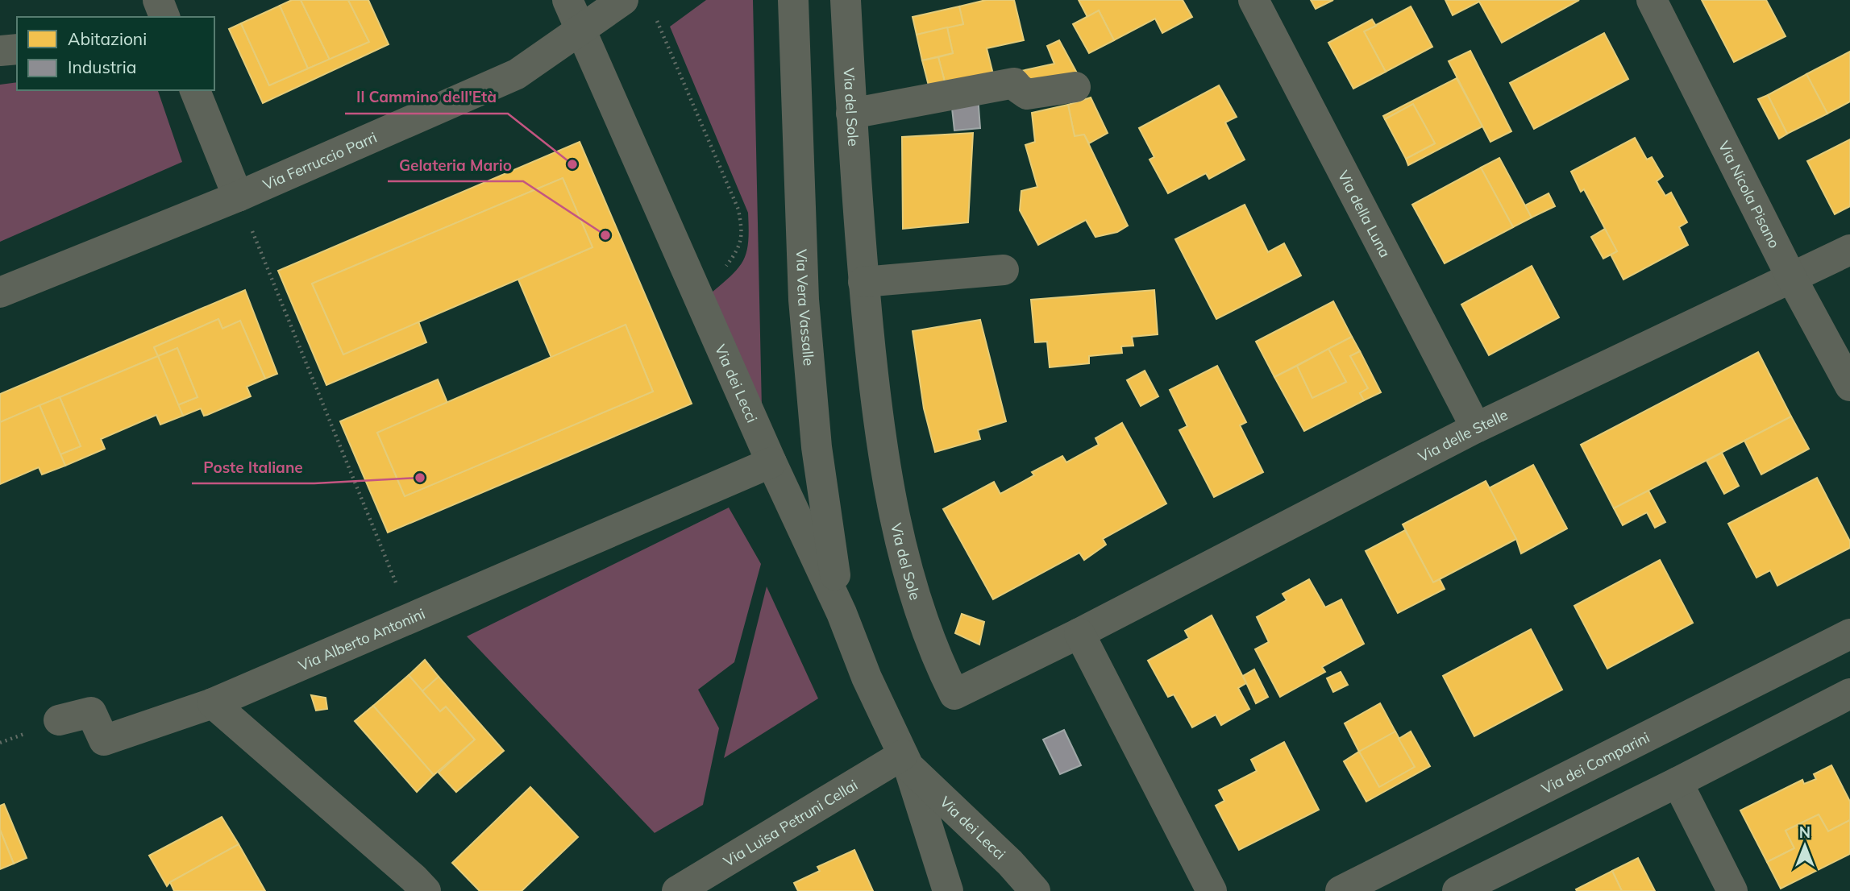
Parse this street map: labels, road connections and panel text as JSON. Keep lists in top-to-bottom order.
{
  "streets": {
    "street": [
      "Via del Sole",
      "Via Ferruccio Parri",
      "Via Nicola Pisano",
      "Via della Luna",
      "Via Vera Vassalle",
      "Via dei Lecci",
      "Via delle Stelle",
      "Via Alberto Antonini",
      "Via dei Comparini",
      "Via Luisa Petruni Cellai"
    ]
  },
  "crossings": [
    ["Via del Sole", "Via delle Stelle"],
    ["Via Ferruccio Parri", "Via dei Lecci"],
    ["Via Nicola Pisano", "Via delle Stelle"],
    ["Via della Luna", "Via delle Stelle"],
    ["Via Vera Vassalle", "Via dei Lecci"],
    ["Via dei Lecci", "Via Alberto Antonini"],
    ["Via dei Lecci", "Via Luisa Petruni Cellai"]
  ],
  "places": ["Il Cammino dell'Età", "Gelateria Mario", "Poste Italiane"],
  "legend": ["Abitazioni", "Industria"],
  "north": "top"
}
